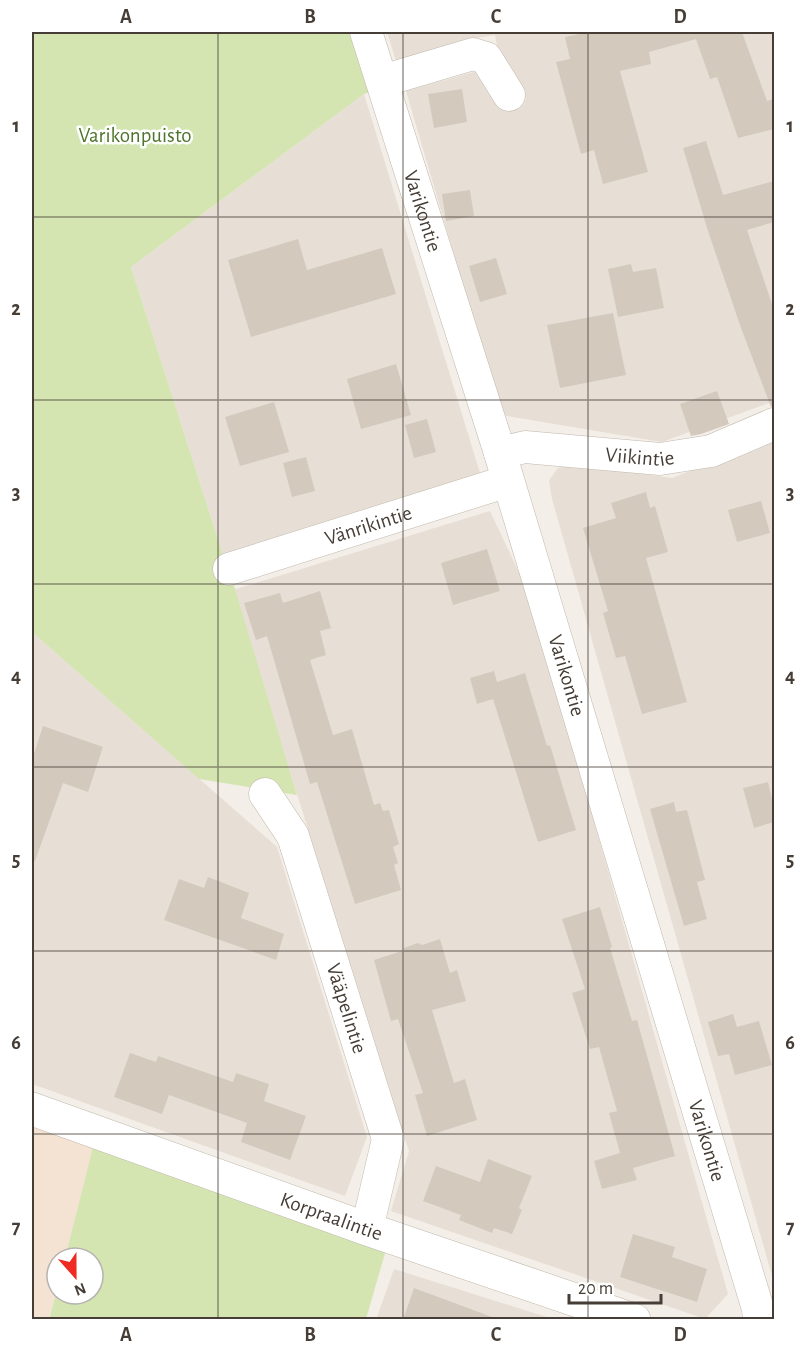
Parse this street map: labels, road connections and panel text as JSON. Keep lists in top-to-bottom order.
{
  "streets": {
    "street": [
      "Varikontie",
      "Viikintie",
      "Vänrikintie",
      "Vääpelintie",
      "Korpraalintie"
    ]
  },
  "crossings": [
    ["Varikontie", "Viikintie"],
    ["Varikontie", "Vänrikintie"],
    ["Viikintie", "Vänrikintie"],
    ["Vääpelintie", "Korpraalintie"]
  ],
  "parks": ["Varikonpuisto"],
  "scale_bar": "20 m",
  "north": "bottom",
  "grid": {
    "columns": [
      "A",
      "B",
      "C",
      "D"
    ],
    "rows": [
      "1",
      "2",
      "3",
      "4",
      "5",
      "6",
      "7"
    ]
  }
}
